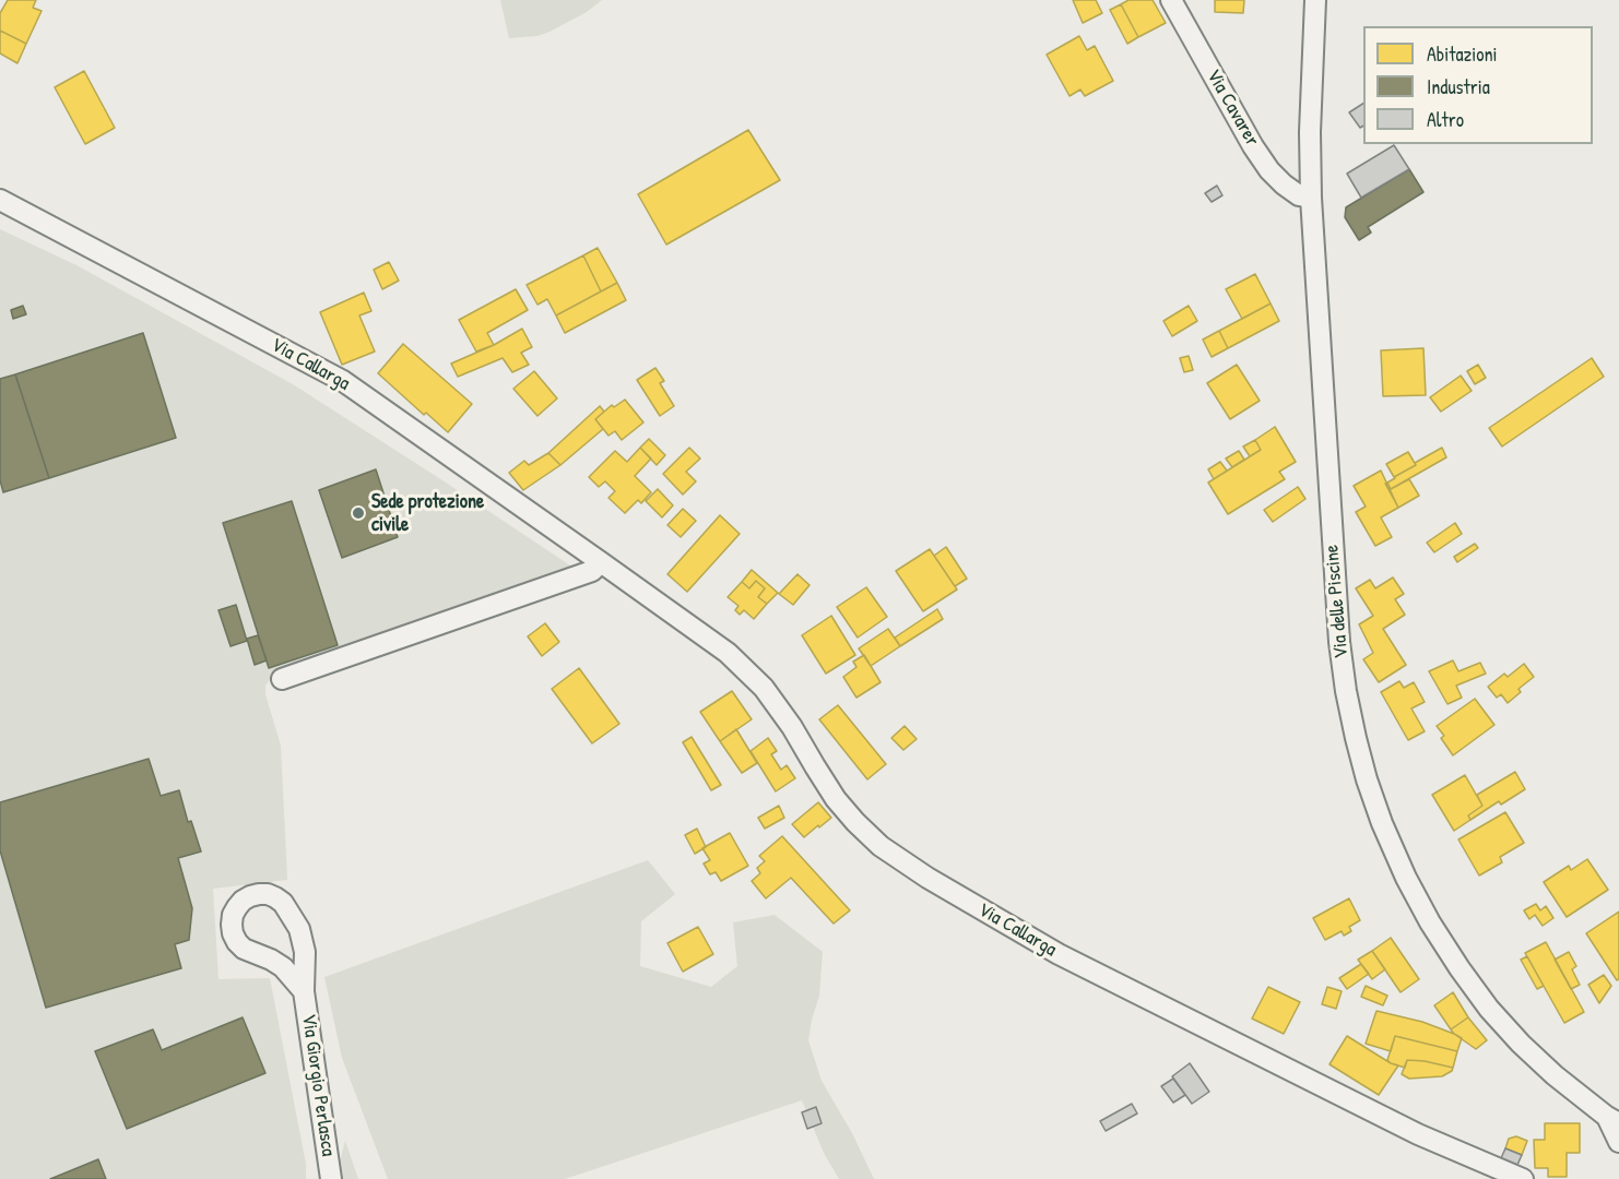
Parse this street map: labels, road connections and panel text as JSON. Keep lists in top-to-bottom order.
{
  "streets": {
    "street": [
      "Via Cavarer",
      "Via Callarga",
      "Via delle Piscine",
      "Via Giorgio Perlasca"
    ]
  },
  "crossings": [
    ["Via Cavarer", "Via delle Piscine"]
  ],
  "places": ["Sede protezione civile"],
  "legend": ["Abitazioni", "Industria", "Altro"]
}
